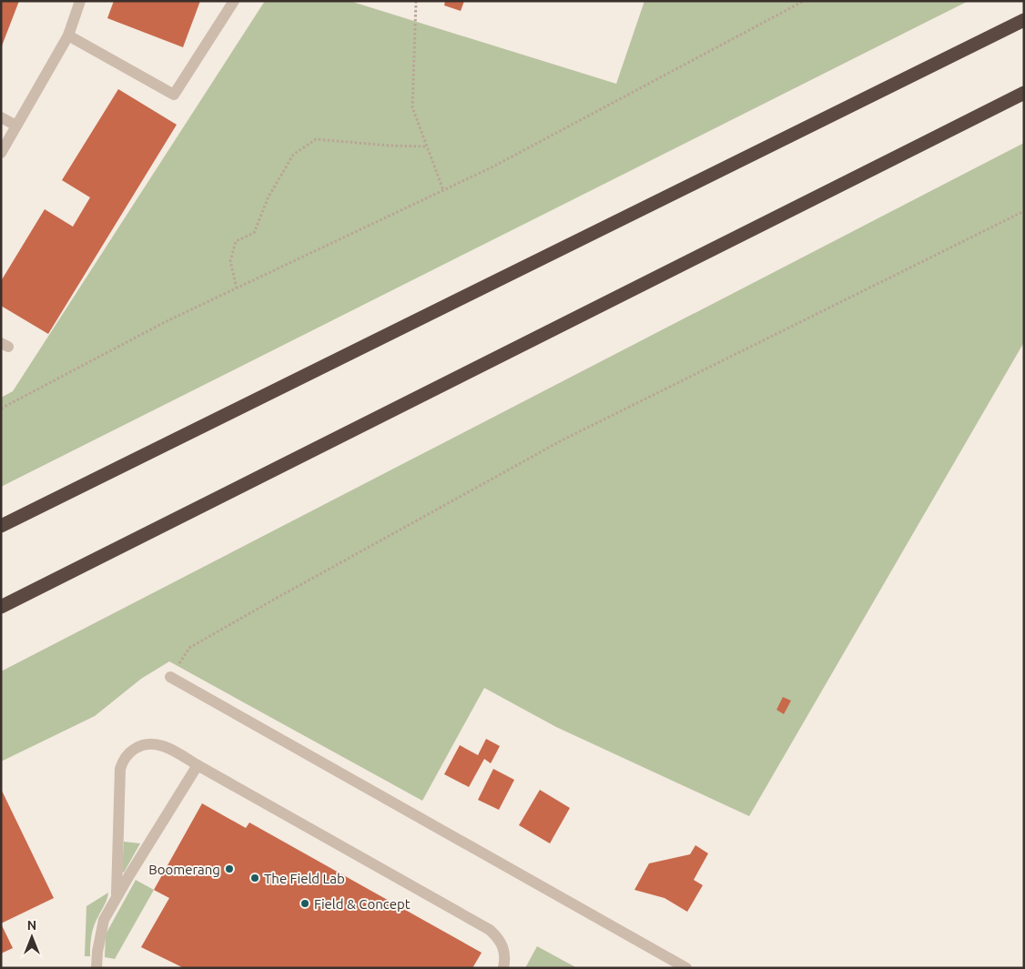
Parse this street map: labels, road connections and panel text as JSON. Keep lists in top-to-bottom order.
{
  "places": ["Boomerang", "The Field Lab", "Field & Concept"],
  "north": "top"
}
